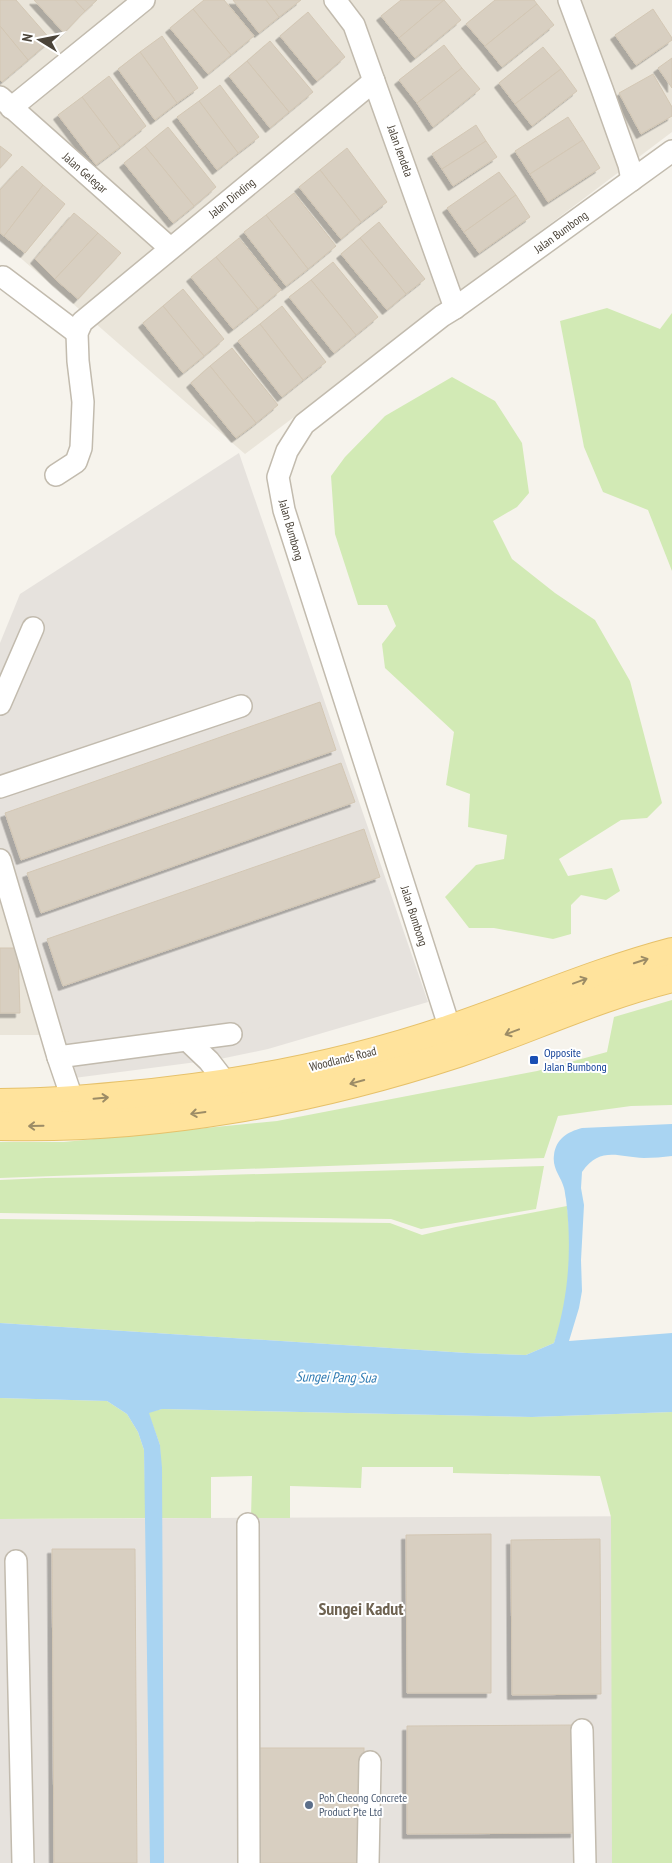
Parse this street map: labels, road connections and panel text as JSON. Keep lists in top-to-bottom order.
{
  "streets": {
    "main road": ["Woodlands Road"],
    "street": [
      "Jalan Jendela",
      "Jalan Gelegar",
      "Jalan Dinding",
      "Jalan Bumbong"
    ]
  },
  "crossings": [
    ["Jalan Jendela", "Jalan Dinding"],
    ["Jalan Jendela", "Jalan Bumbong"],
    ["Jalan Gelegar", "Jalan Dinding"],
    ["Jalan Bumbong", "Woodlands Road"]
  ],
  "districts": ["Sungei Kadut"],
  "water": ["Sungei Pang Sua"],
  "places": {
    "transit": ["Opposite Jalan Bumbong"],
    "other": ["Poh Cheong Concrete Product Pte Ltd"]
  },
  "north": "left"
}
